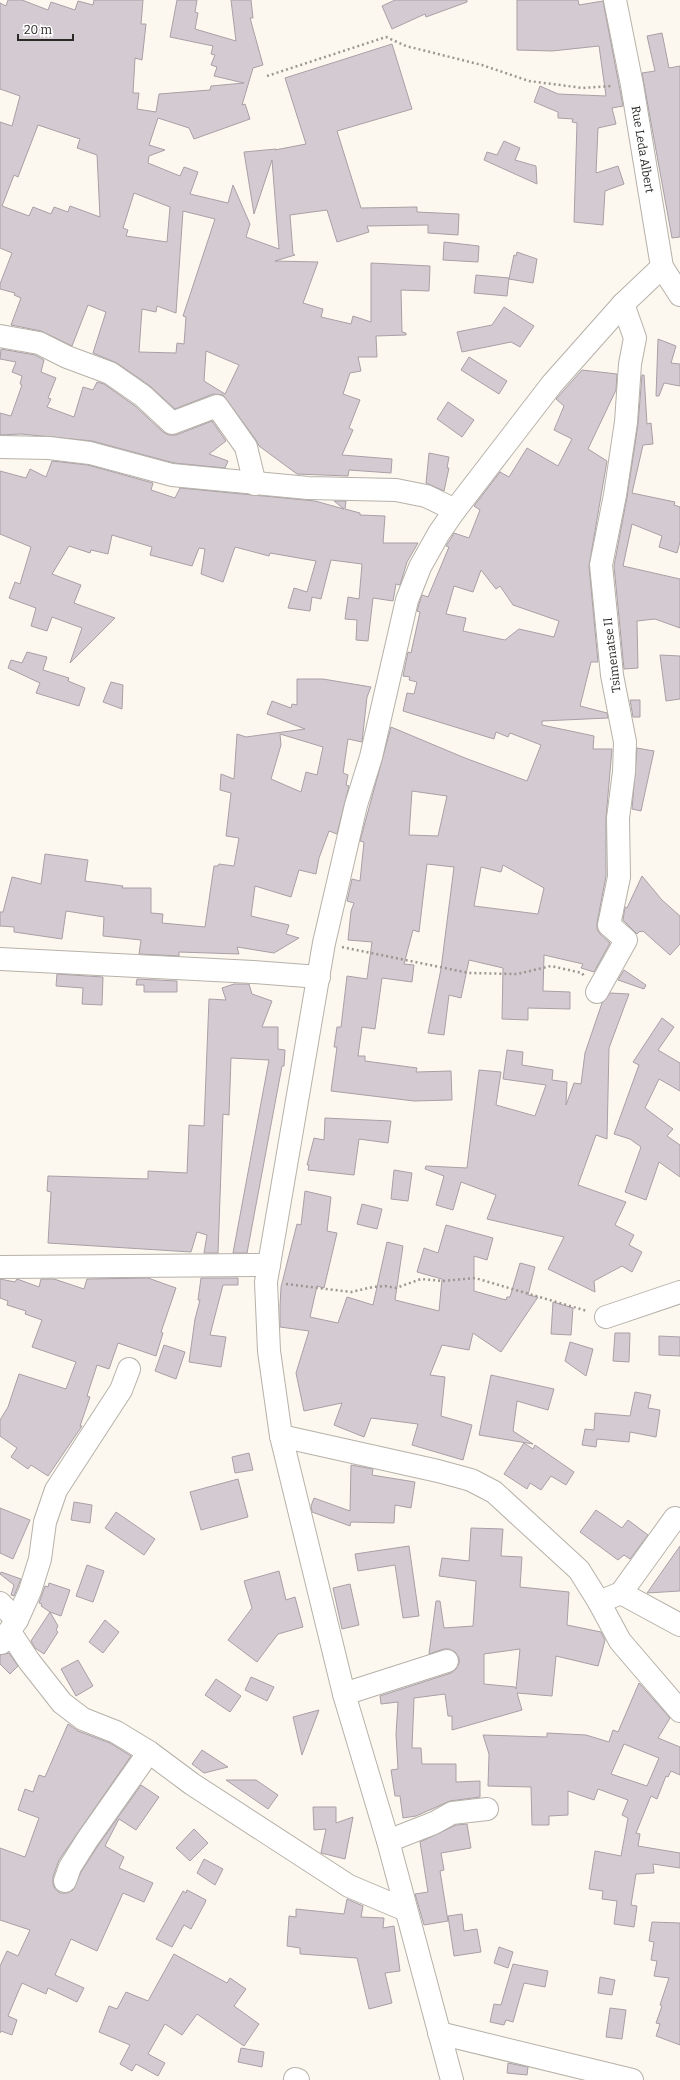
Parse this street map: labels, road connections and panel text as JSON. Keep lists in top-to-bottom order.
{
  "streets": {
    "street": ["Rue Leda Albert", "Tsimenatse II"]
  },
  "scale_bar": "20 m"
}
